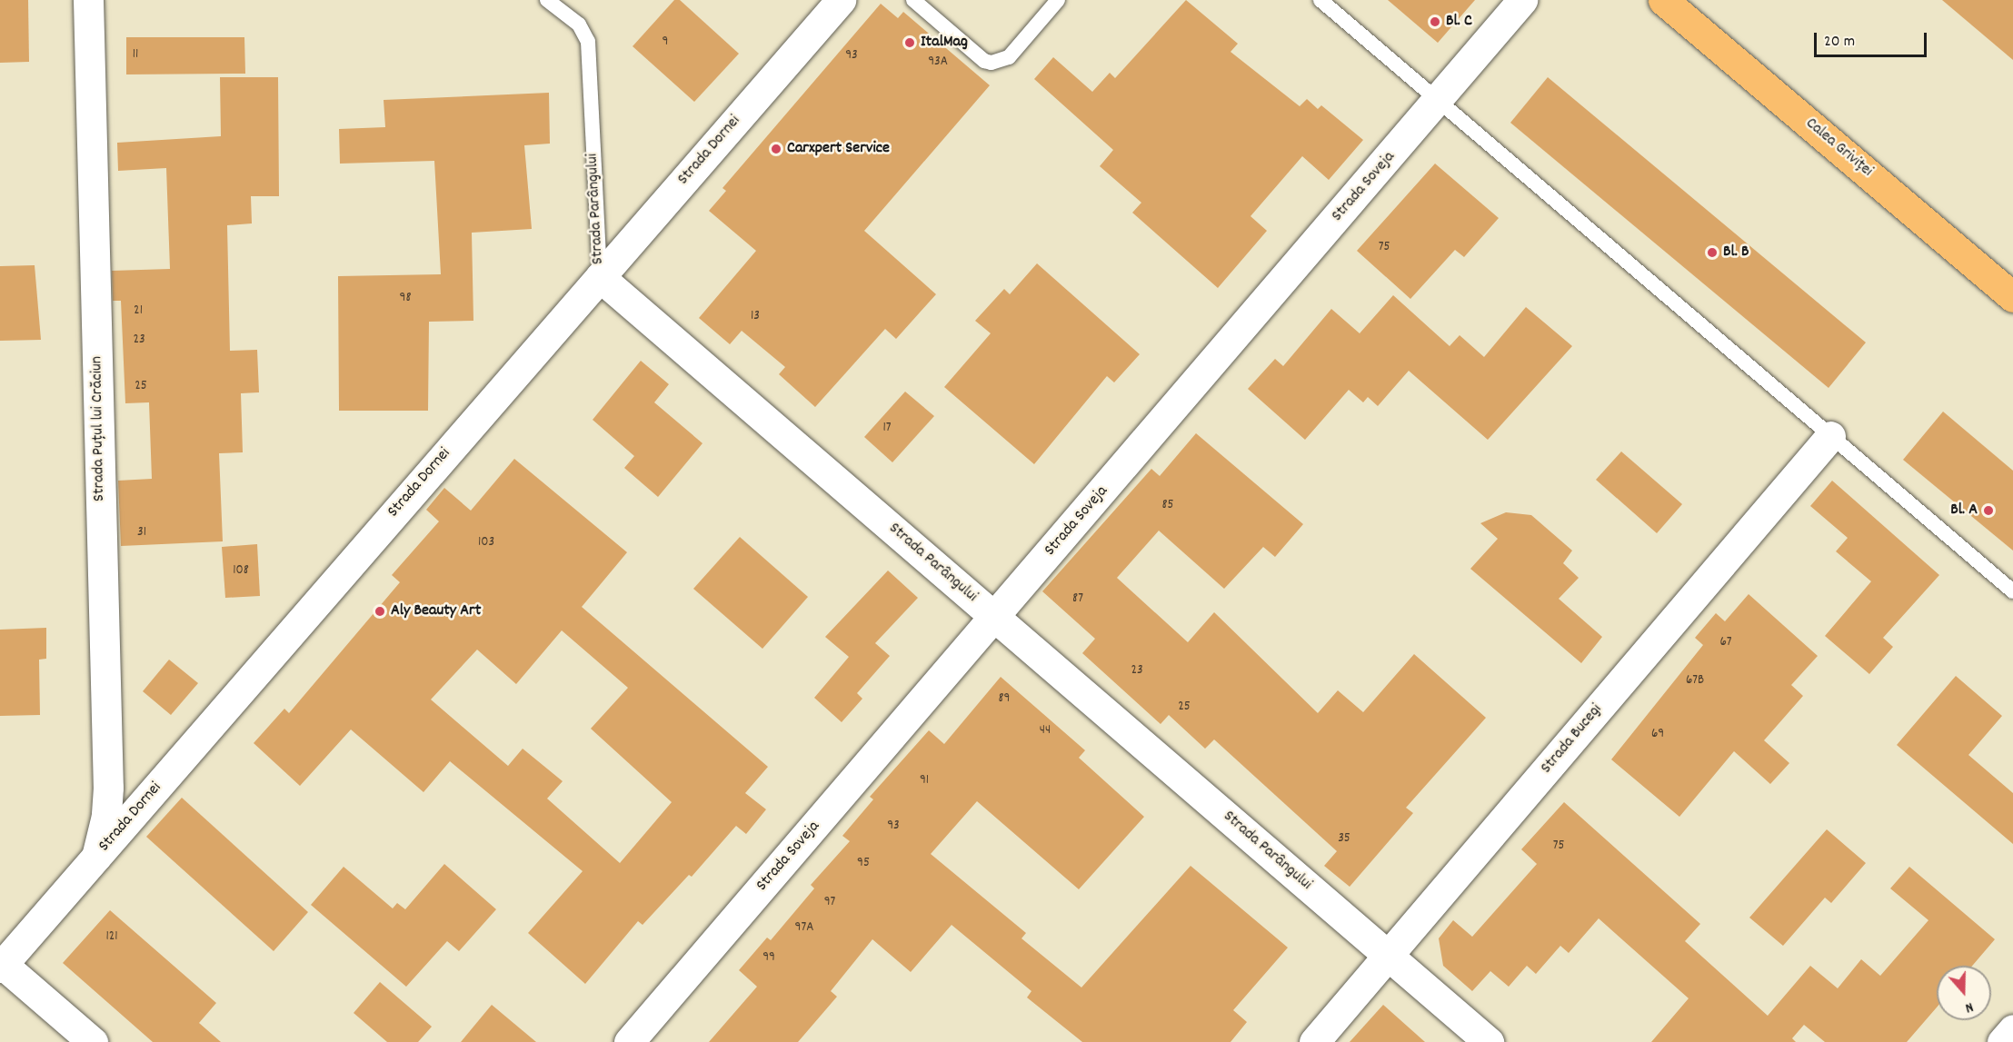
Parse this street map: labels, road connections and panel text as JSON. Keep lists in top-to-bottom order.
{
  "streets": {
    "main road": ["Calea Griviței"],
    "street": [
      "Strada Dornei",
      "Strada Soveja",
      "Strada Parângului",
      "Strada Puțul lui Crăciun",
      "Strada Bucegi"
    ]
  },
  "crossings": [
    ["Strada Dornei", "Strada Parângului"],
    ["Strada Dornei", "Strada Puțul lui Crăciun"],
    ["Strada Soveja", "Strada Parângului"],
    ["Strada Parângului", "Strada Bucegi"]
  ],
  "places": [
    "Bl. C",
    "ItalMag",
    "Carxpert Service",
    "Bl. B",
    "Bl. A",
    "Aly Beauty Art"
  ],
  "house_numbers": [
    "9",
    "11",
    "93",
    "93A",
    "75",
    "98",
    "21",
    "13",
    "23",
    "25",
    "17",
    "85",
    "31",
    "103",
    "108",
    "87",
    "67",
    "23",
    "67B",
    "89",
    "25",
    "44",
    "69",
    "91",
    "93",
    "35",
    "75",
    "95",
    "97",
    "97A",
    "121",
    "99"
  ],
  "scale_bar": "20 m",
  "north": "bottom"
}
